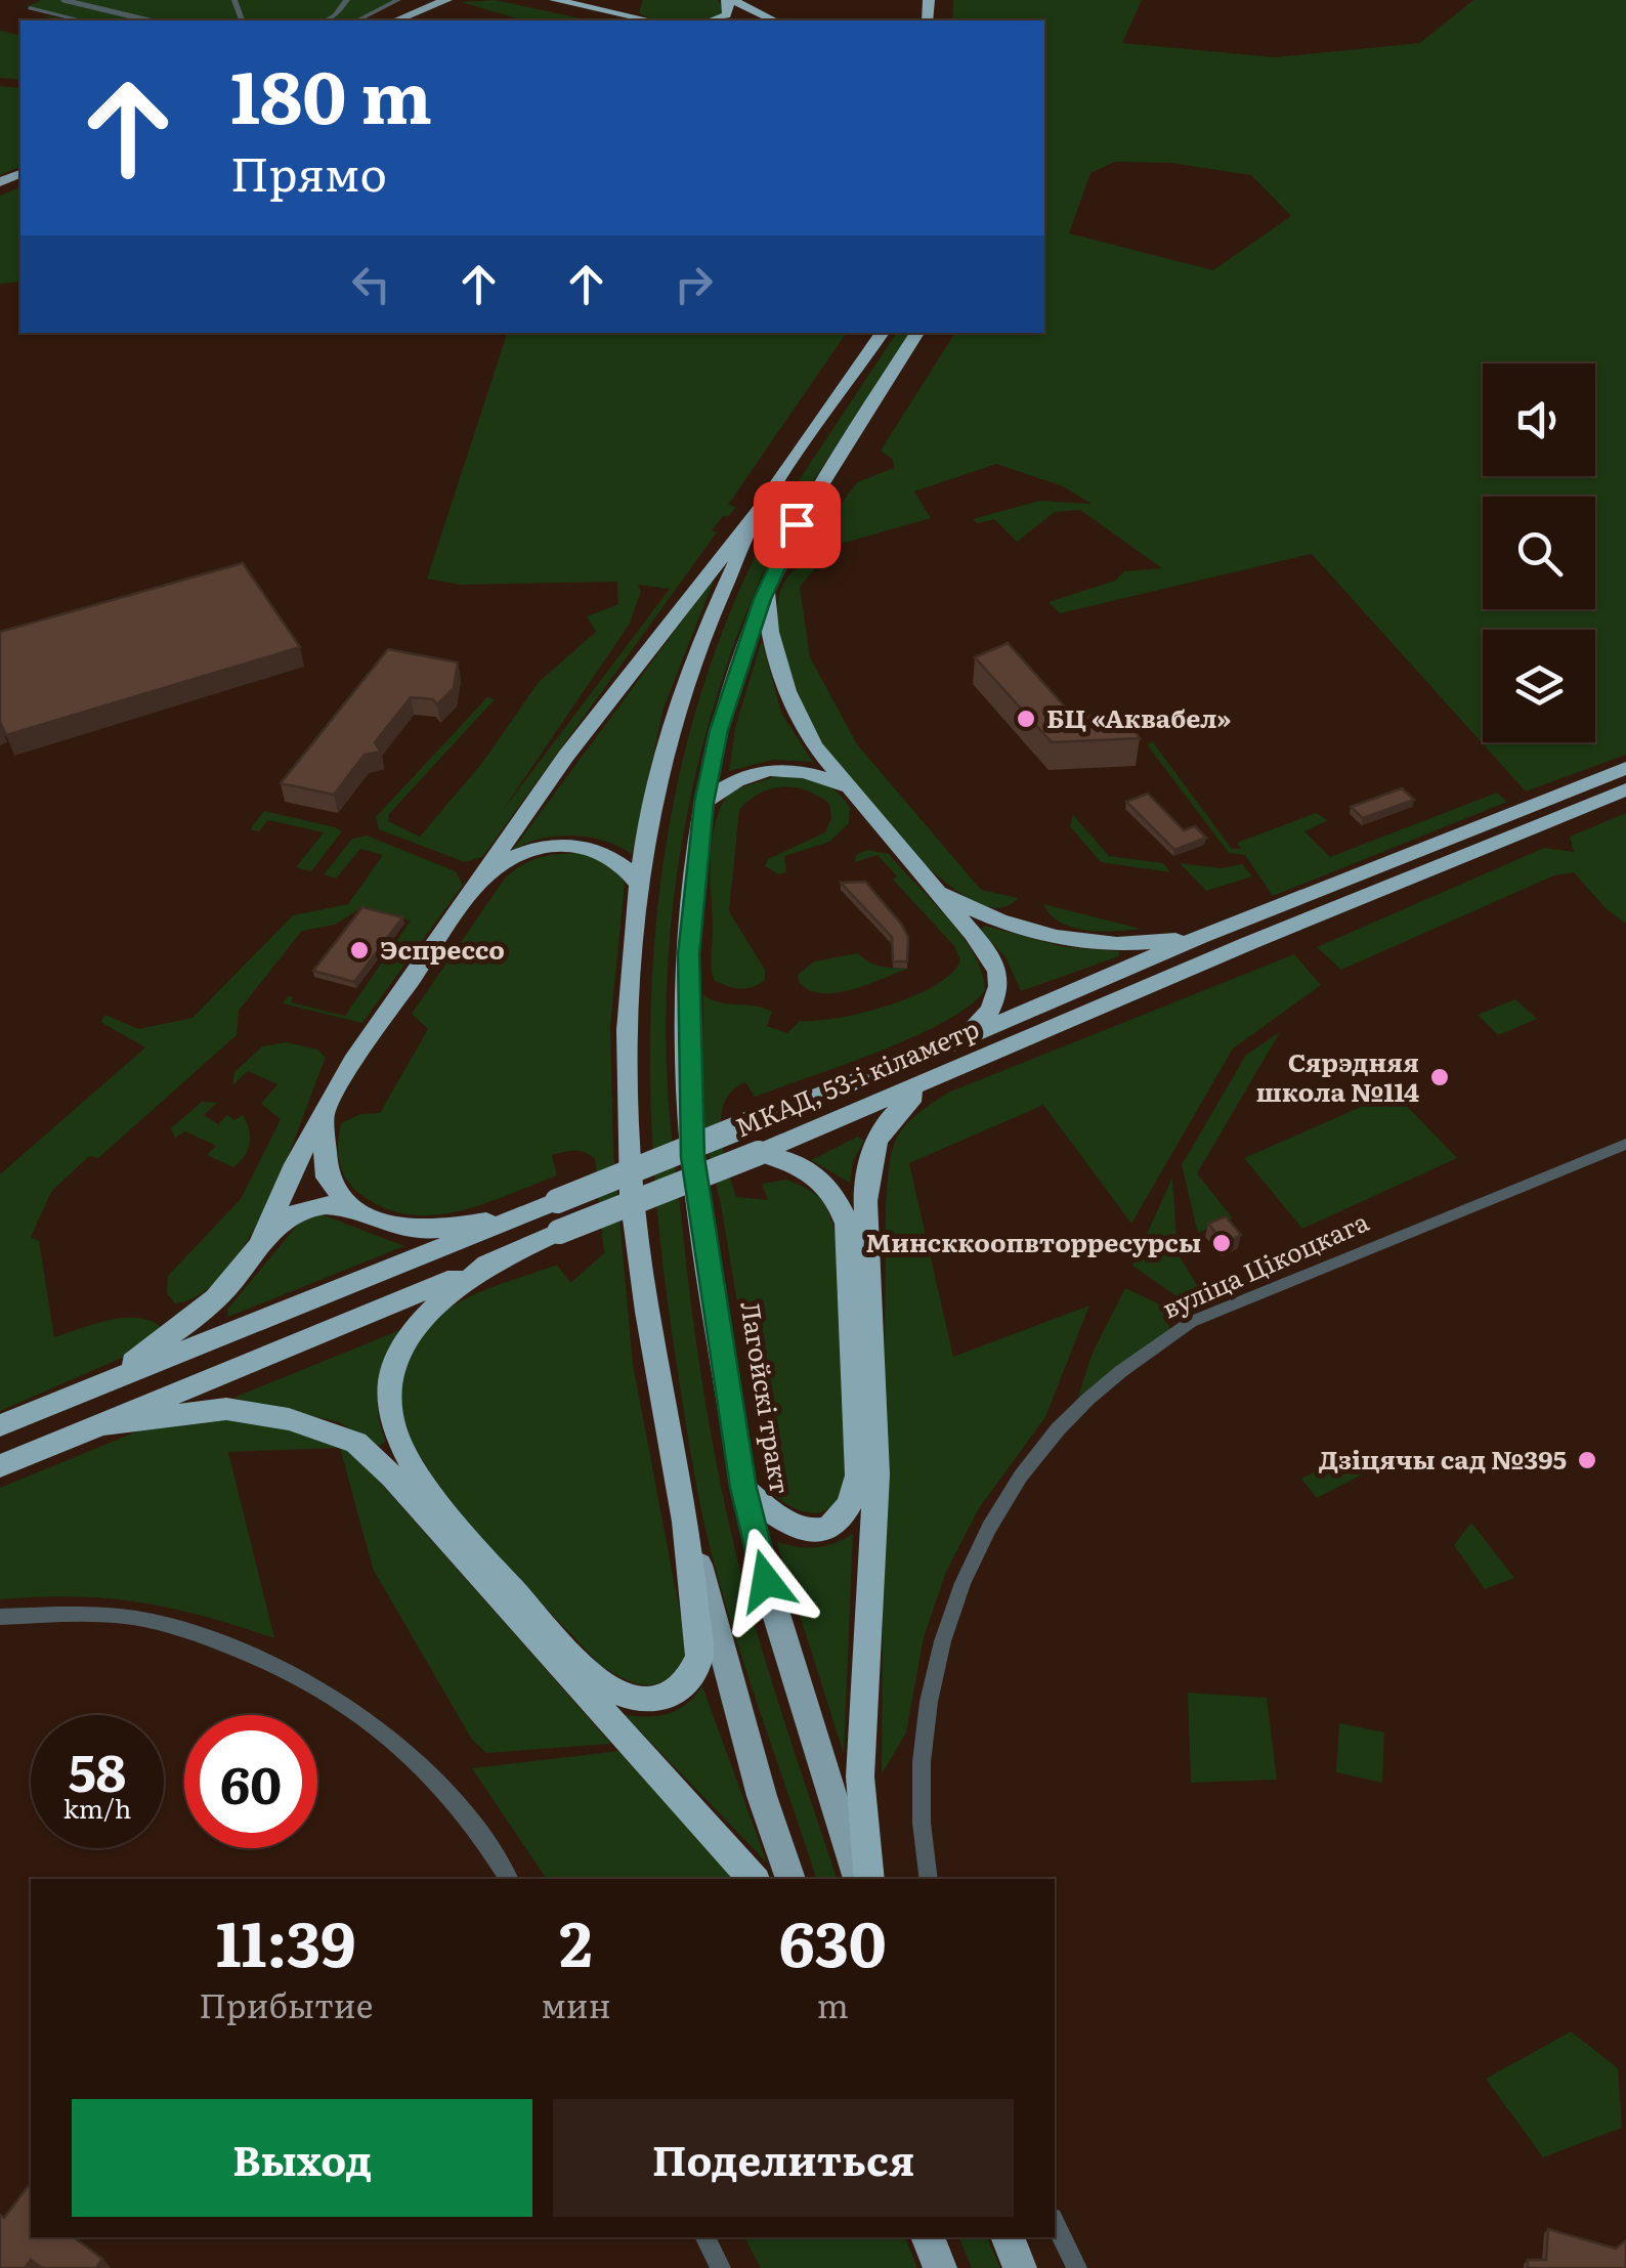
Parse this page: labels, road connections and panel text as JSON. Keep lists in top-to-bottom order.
{
  "streets": {
    "highway": ["МКАД, 53-і кіламетр", "Лагойскі тракт"],
    "street": ["вуліца Цікоцкага"]
  },
  "places": [
    "БЦ «Аквабел»",
    "Эспрессо",
    "Сярэдняя школа №114",
    "Минсккоопвторресурсы",
    "Дзіцячы сад №395"
  ],
  "page": {
    "turn": ["180 m", "Прямо"],
    "speed": "58 km/h",
    "limit": "60",
    "eta": [
      "11:39",
      "Прибытие",
      "2",
      "мин",
      "630",
      "m"
    ],
    "buttons": ["Выход", "Поделиться"]
  }
}
